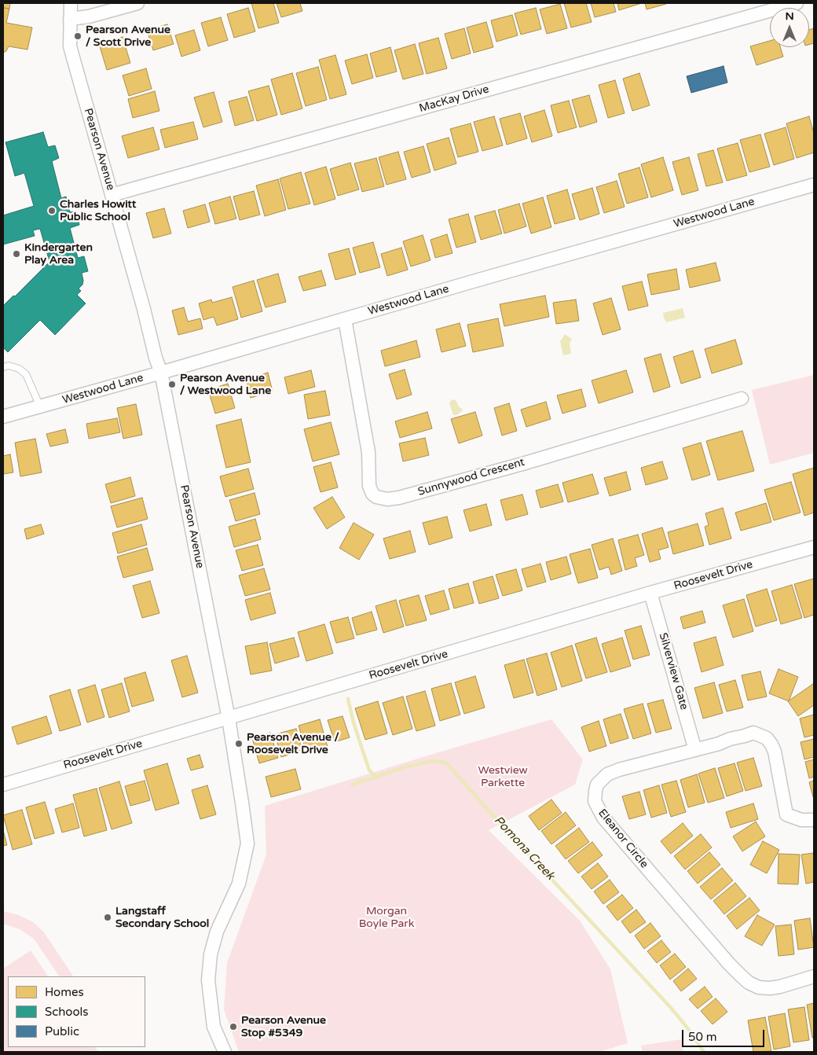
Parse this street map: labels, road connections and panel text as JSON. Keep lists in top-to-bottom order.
{
  "streets": {
    "street": [
      "MacKay Drive",
      "Pearson Avenue",
      "Westwood Lane",
      "Sunnywood Crescent",
      "Roosevelt Drive",
      "Silverview Gate",
      "Eleanor Circle"
    ]
  },
  "crossings": [
    ["MacKay Drive", "Pearson Avenue"],
    ["Pearson Avenue", "Westwood Lane"],
    ["Pearson Avenue", "Roosevelt Drive"],
    ["Westwood Lane", "Sunnywood Crescent"],
    ["Roosevelt Drive", "Silverview Gate"],
    ["Silverview Gate", "Eleanor Circle"]
  ],
  "water": ["Pomona Creek"],
  "parks": ["Westview Parkette", "Morgan Boyle Park"],
  "places": [
    "Pearson Avenue / Scott Drive",
    "Charles Howitt Public School",
    "Kindergarten Play Area",
    "Pearson Avenue / Westwood Lane",
    "Pearson Avenue / Roosevelt Drive",
    "Langstaff Secondary School",
    "Pearson Avenue Stop #5349"
  ],
  "legend": ["Homes", "Schools", "Public"],
  "scale_bar": "50 m",
  "north": "top"
}
